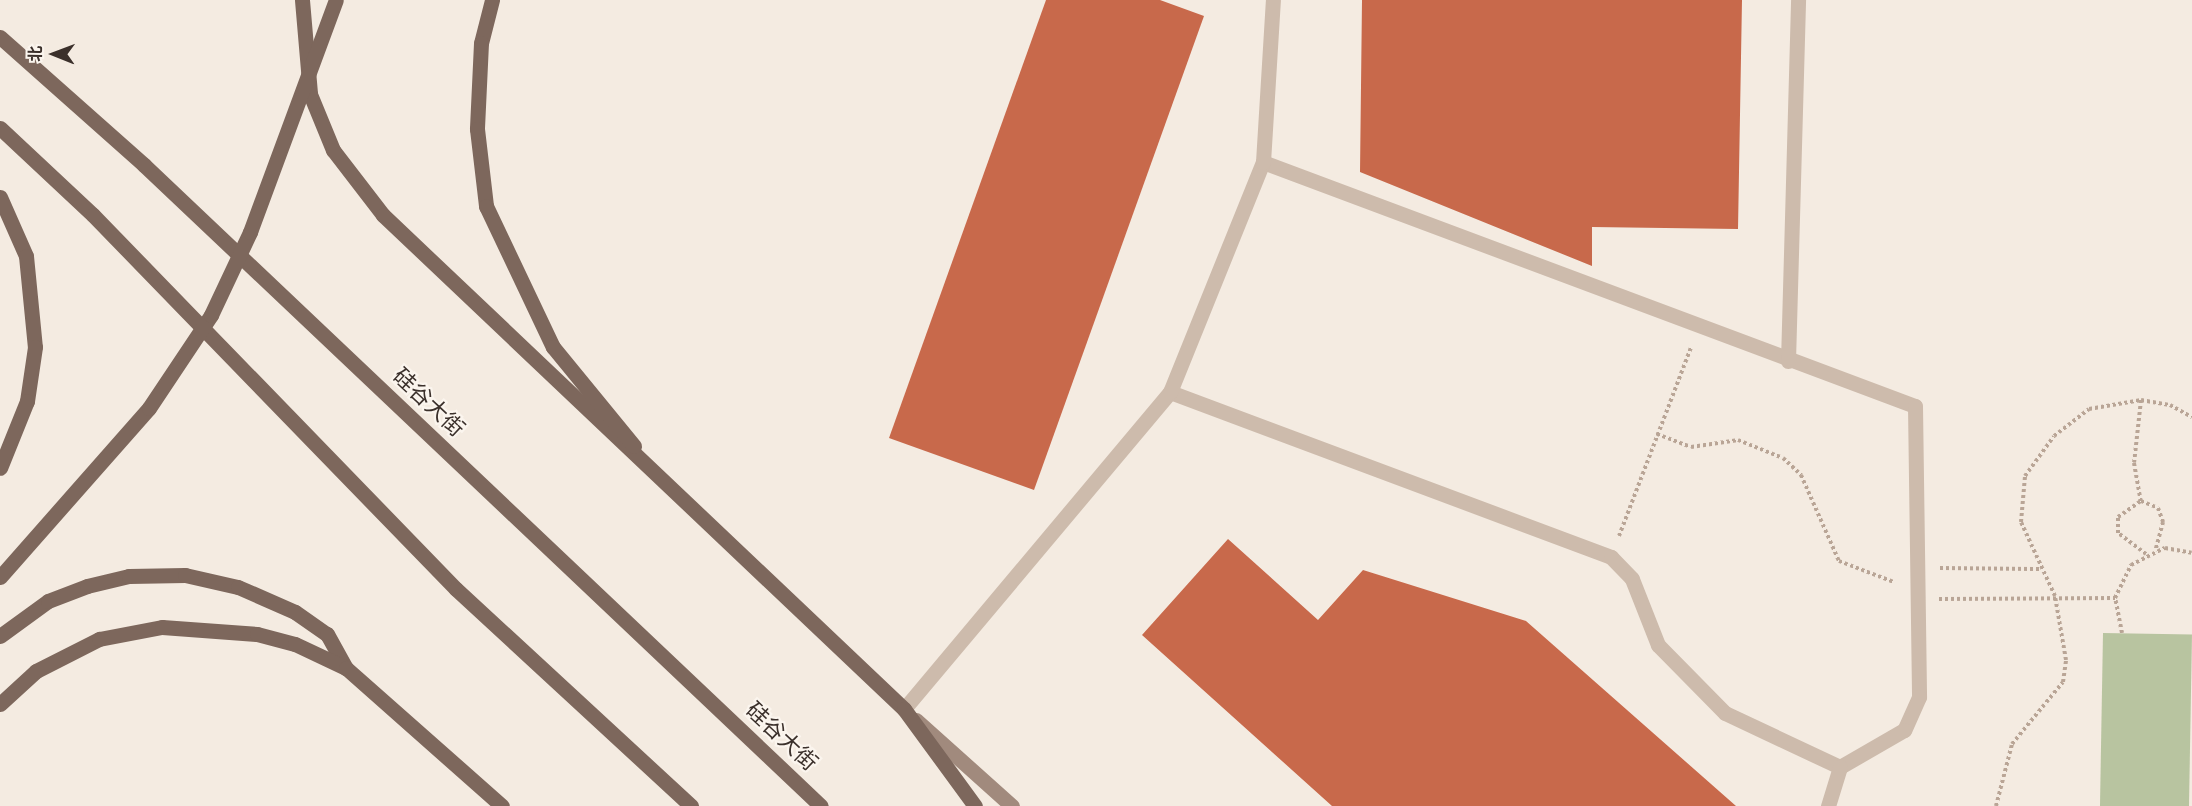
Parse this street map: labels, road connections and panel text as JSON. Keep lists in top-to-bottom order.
{
  "streets": {
    "main road": ["硅谷大街"]
  },
  "north": "left"
}
